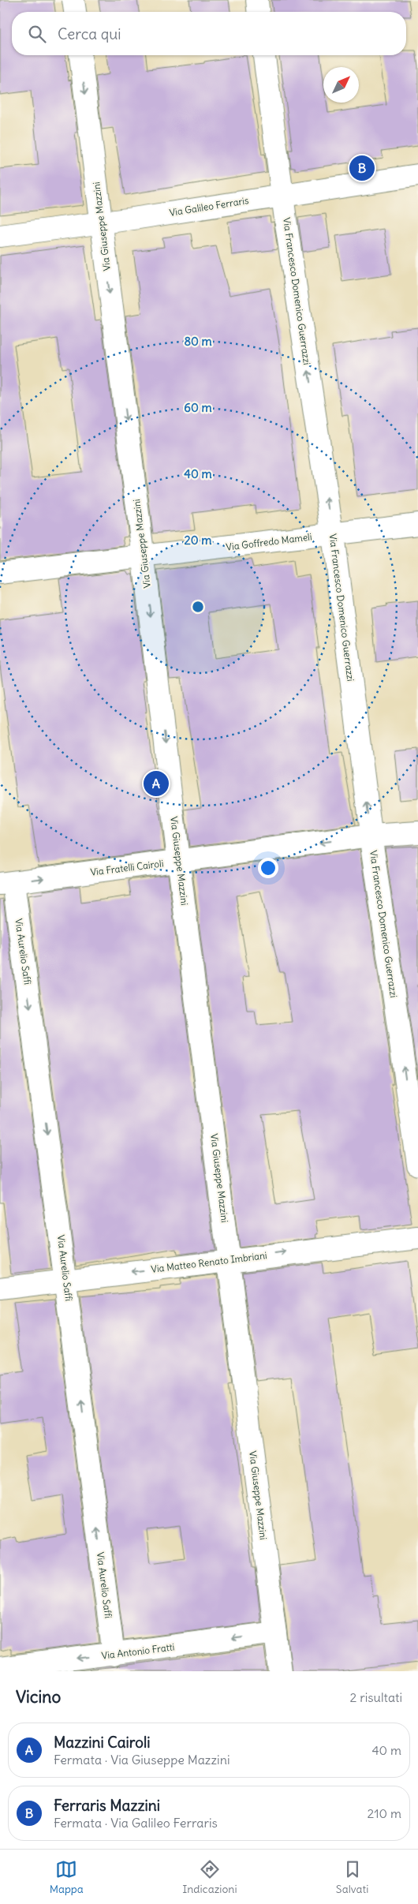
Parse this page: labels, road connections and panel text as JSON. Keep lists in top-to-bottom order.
{
  "streets": {
    "street": [
      "Via Galileo Ferraris",
      "Via Giuseppe Mazzini",
      "Via Francesco Domenico Guerrazzi",
      "Via Goffredo Mameli",
      "Via Fratelli Cairoli",
      "Via Aurelio Saffi",
      "Via Matteo Renato Imbriani",
      "Via Antonio Fratti"
    ]
  },
  "crossings": [
    ["Via Galileo Ferraris", "Via Giuseppe Mazzini"],
    ["Via Galileo Ferraris", "Via Francesco Domenico Guerrazzi"],
    ["Via Giuseppe Mazzini", "Via Goffredo Mameli"],
    ["Via Giuseppe Mazzini", "Via Fratelli Cairoli"],
    ["Via Giuseppe Mazzini", "Via Matteo Renato Imbriani"],
    ["Via Giuseppe Mazzini", "Via Antonio Fratti"],
    ["Via Francesco Domenico Guerrazzi", "Via Goffredo Mameli"],
    ["Via Francesco Domenico Guerrazzi", "Via Fratelli Cairoli"],
    ["Via Fratelli Cairoli", "Via Aurelio Saffi"],
    ["Via Aurelio Saffi", "Via Matteo Renato Imbriani"],
    ["Via Aurelio Saffi", "Via Antonio Fratti"]
  ],
  "one_way": ["Via Giuseppe Mazzini", "Via Francesco Domenico Guerrazzi", "Via Antonio Fratti"],
  "north": "top right",
  "page": {
    "search": "Cerca qui",
    "pins": ["B", "A"],
    "heading": ["Vicino", "2 risultati"],
    "list": [
      {
        "mark": "A",
        "name": "Mazzini Cairoli",
        "note": "Fermata · Via Giuseppe Mazzini",
        "value": "40 m"
      },
      {
        "mark": "B",
        "name": "Ferraris Mazzini",
        "note": "Fermata · Via Galileo Ferraris",
        "value": "210 m"
      }
    ],
    "nav": ["Mappa", "Indicazioni", "Salvati"]
  },
  "rings": [
    "80 m",
    "60 m",
    "40 m",
    "20 m"
  ]
}
